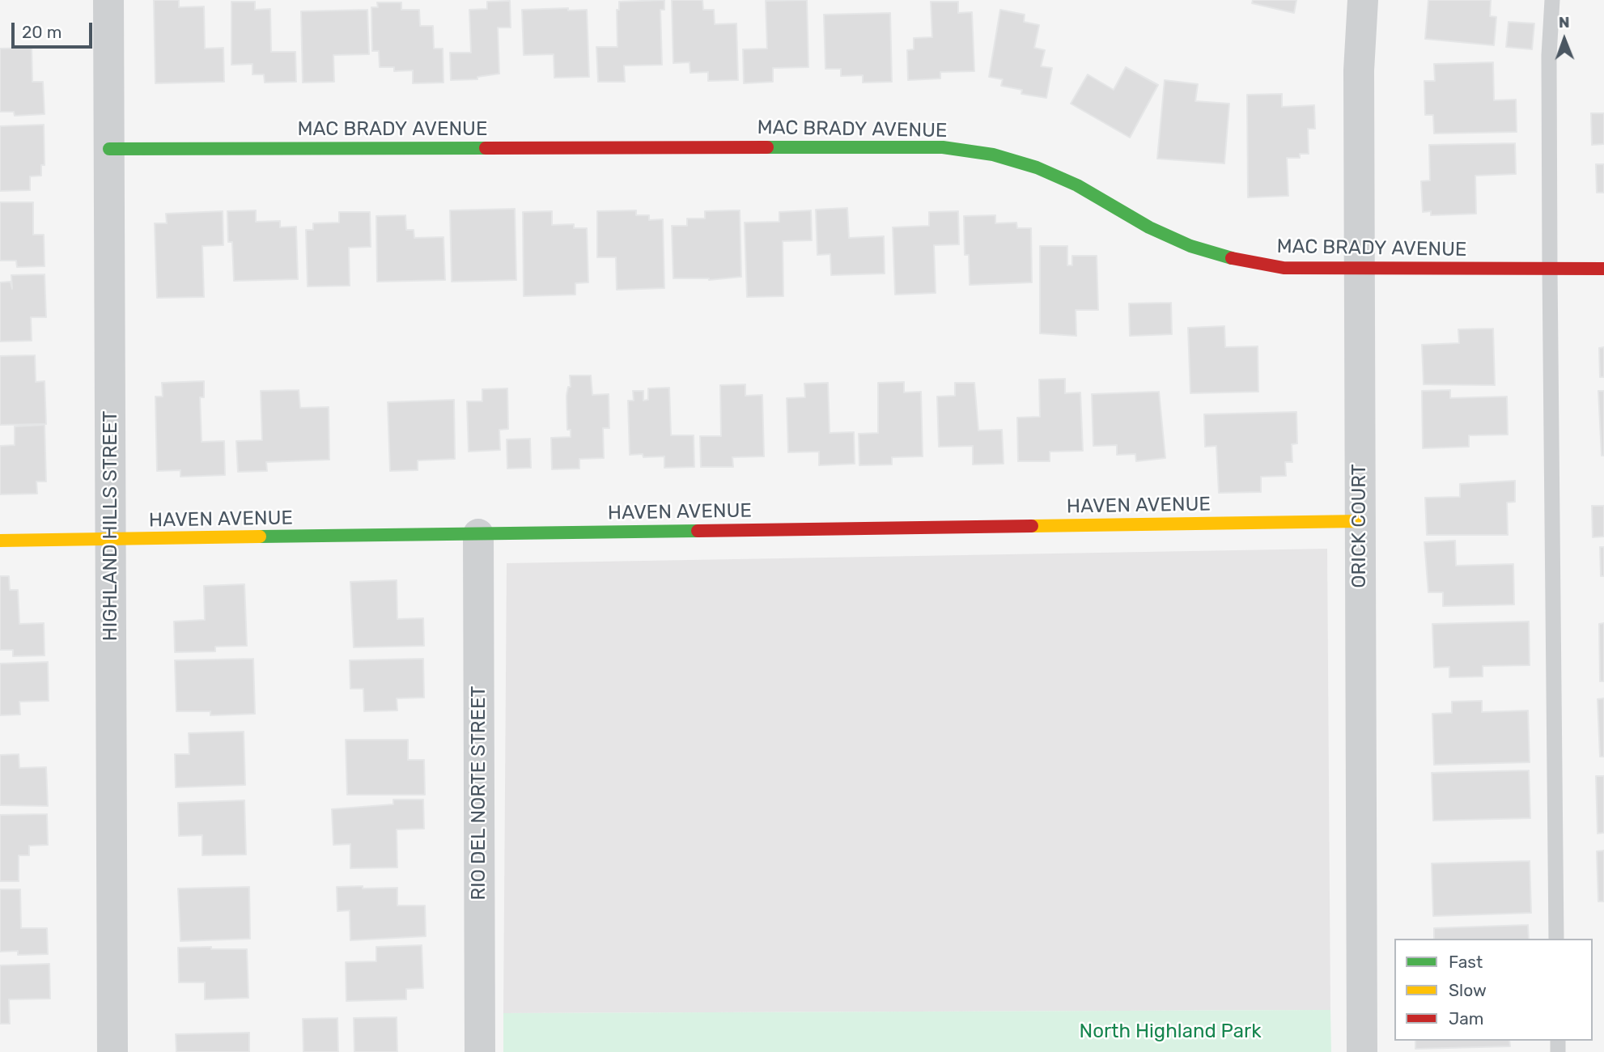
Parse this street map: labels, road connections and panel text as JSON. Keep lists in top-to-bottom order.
{
  "streets": {
    "street": [
      "MAC BRADY AVENUE",
      "HAVEN AVENUE",
      "HIGHLAND HILLS STREET",
      "ORICK COURT",
      "RIO DEL NORTE STREET"
    ]
  },
  "crossings": [
    ["MAC BRADY AVENUE", "HIGHLAND HILLS STREET"],
    ["MAC BRADY AVENUE", "ORICK COURT"],
    ["HAVEN AVENUE", "HIGHLAND HILLS STREET"],
    ["HAVEN AVENUE", "ORICK COURT"],
    ["HAVEN AVENUE", "RIO DEL NORTE STREET"]
  ],
  "parks": ["North Highland Park"],
  "legend": ["Fast", "Slow", "Jam"],
  "scale_bar": "20 m",
  "north": "top"
}
